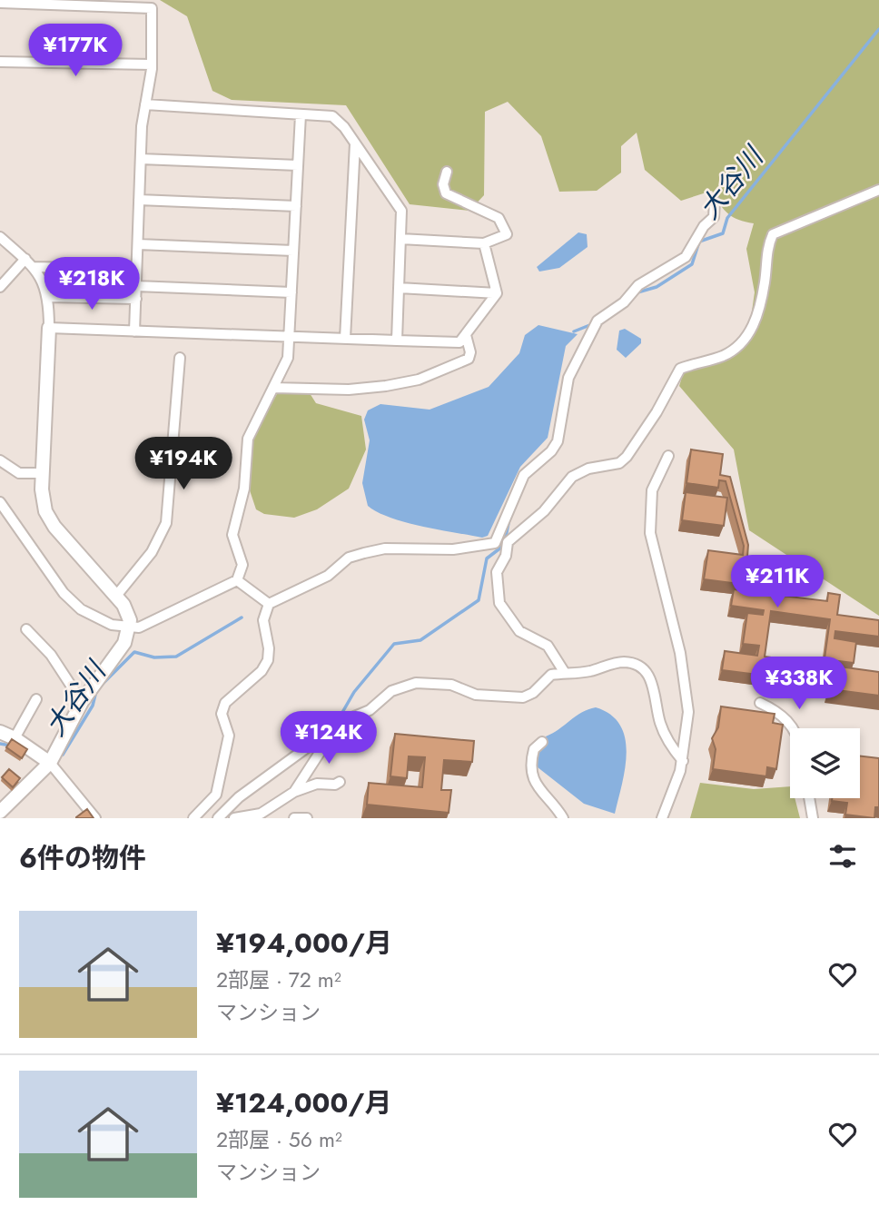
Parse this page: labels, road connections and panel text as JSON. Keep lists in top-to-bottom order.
{
  "water": ["大谷川"],
  "page": {
    "price": [
      "¥177K",
      "¥218K",
      "¥194K",
      "¥211K",
      "¥338K",
      "¥124K"
    ],
    "heading": "6件の物件",
    "list": [
      {
        "name": "¥194,000/月",
        "note": "2部屋 · 72 m² · マンション"
      },
      {
        "name": "¥124,000/月",
        "note": "2部屋 · 56 m² · マンション"
      }
    ]
  }
}
